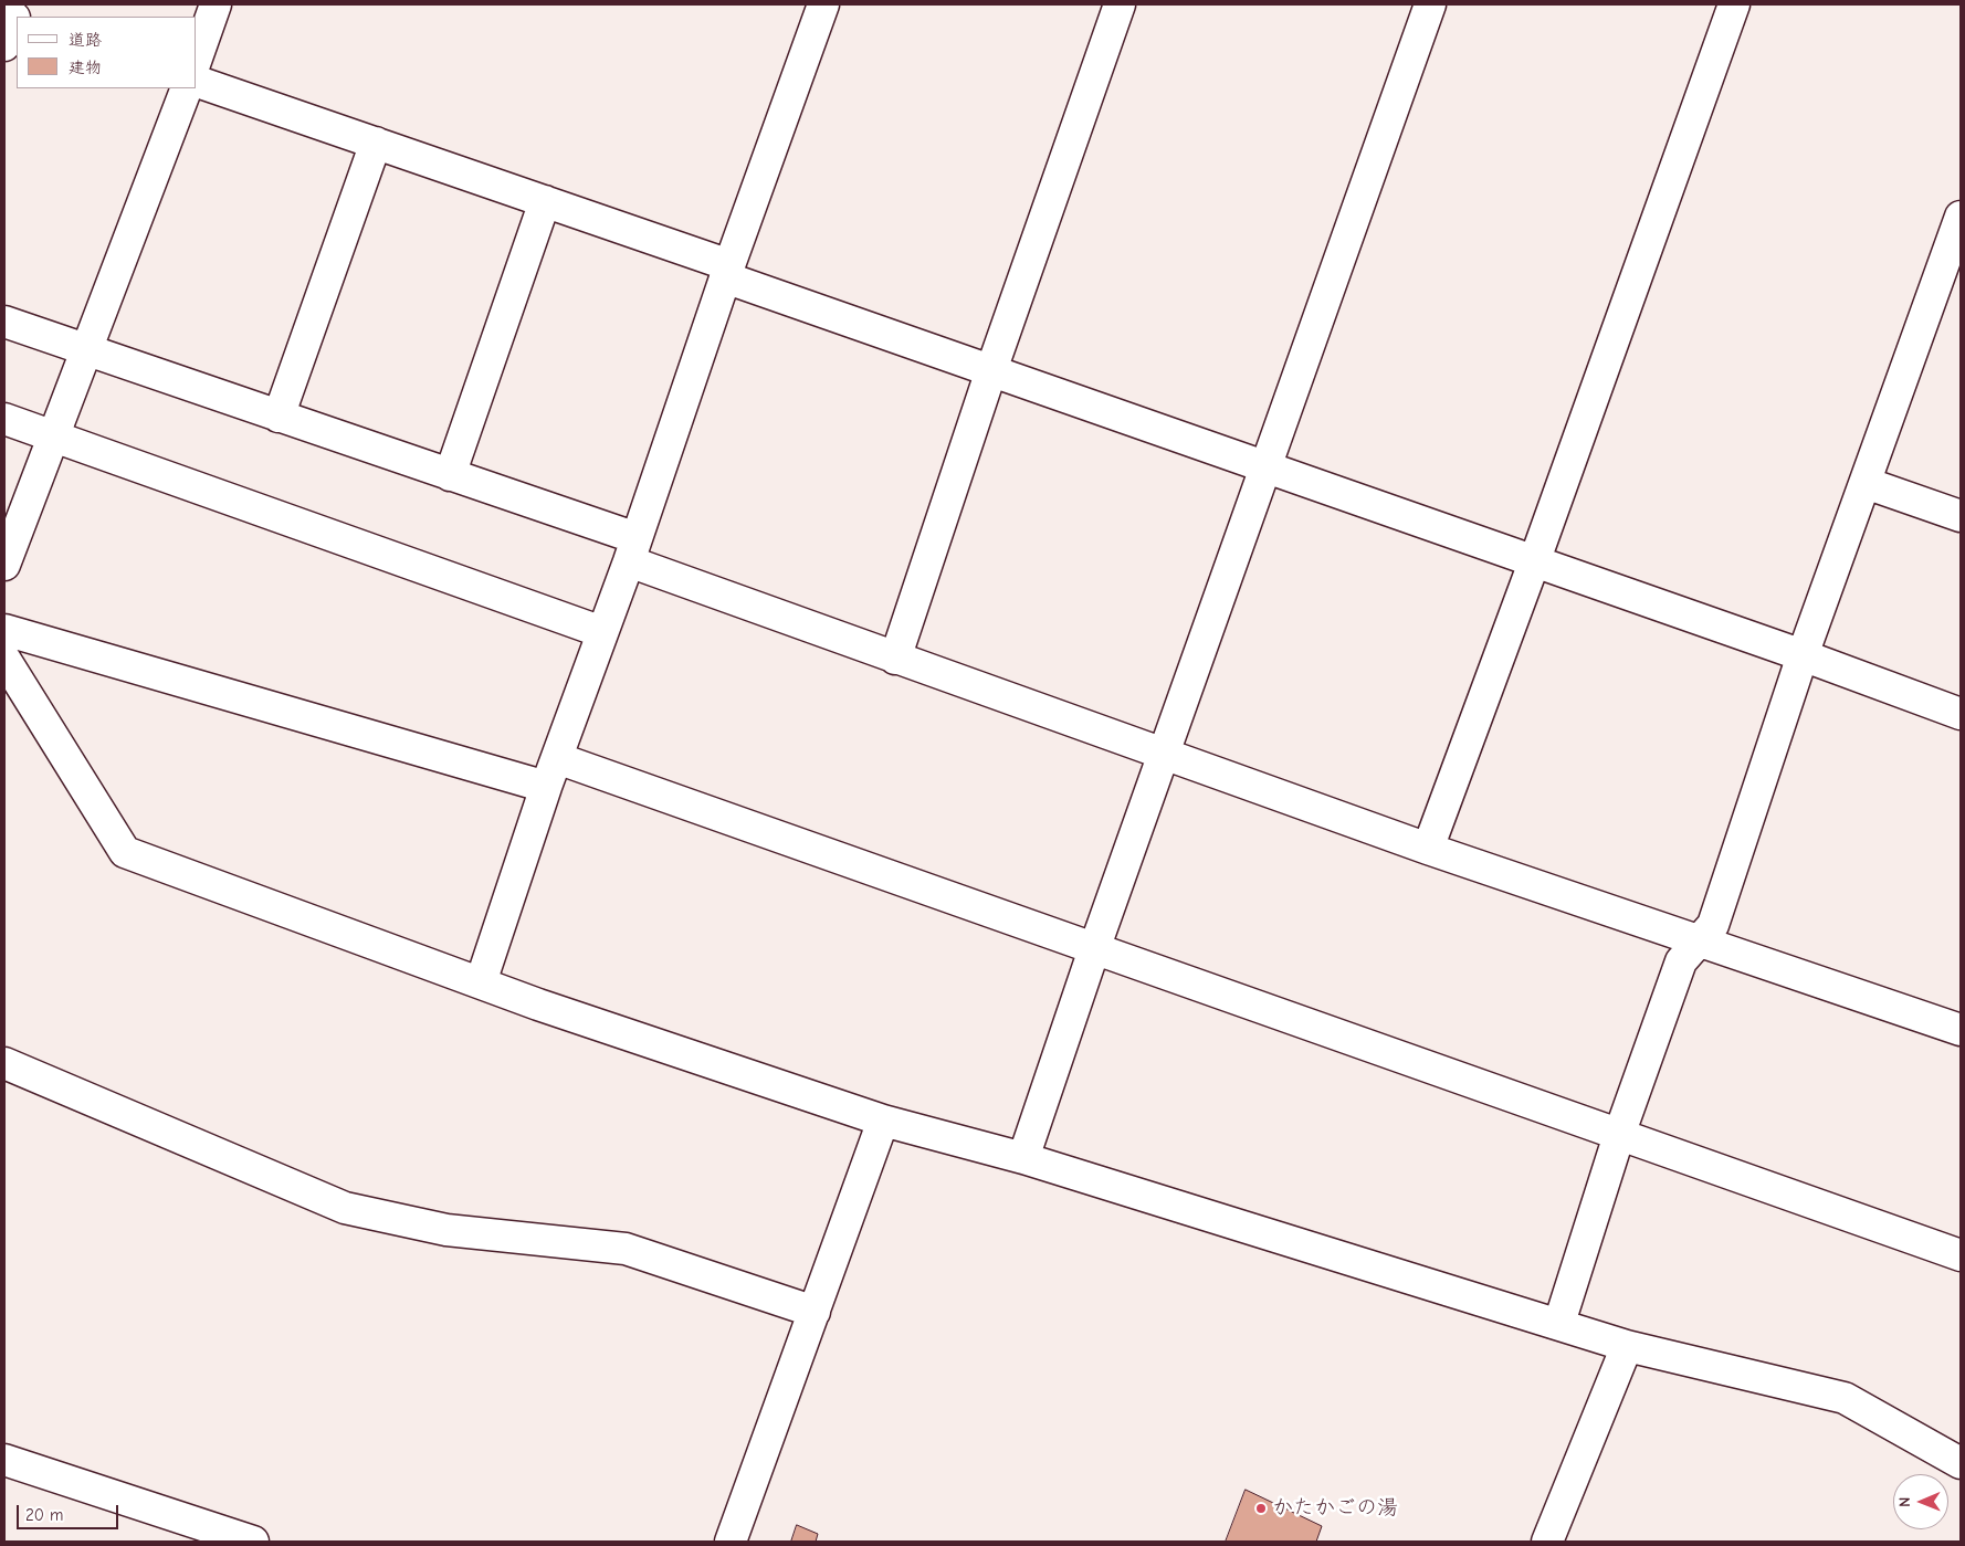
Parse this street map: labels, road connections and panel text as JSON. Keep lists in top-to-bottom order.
{
  "places": ["かたかごの湯"],
  "legend": ["道路", "建物"],
  "scale_bar": "20 m",
  "north": "left"
}
